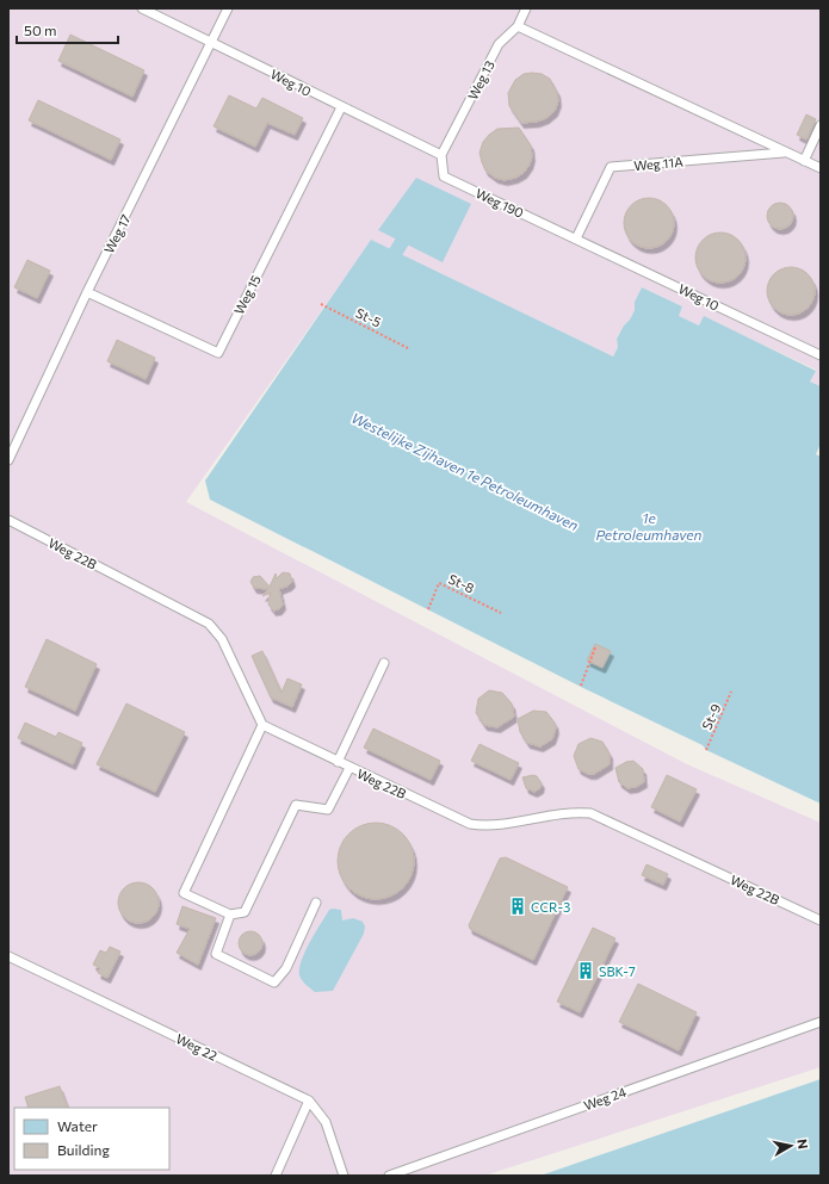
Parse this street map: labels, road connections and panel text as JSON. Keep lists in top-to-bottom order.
{
  "streets": {
    "lane": [
      "Weg 13",
      "Weg 10",
      "Weg 11A",
      "Weg 190",
      "Weg 17",
      "Weg 15",
      "Weg 22B",
      "Weg 22",
      "Weg 24"
    ],
    "path": ["St-5", "St-8", "St-9"]
  },
  "crossings": [
    ["Weg 13", "Weg 10"],
    ["Weg 13", "Weg 190"],
    ["Weg 10", "Weg 11A"],
    ["Weg 10", "Weg 190"],
    ["Weg 10", "Weg 17"],
    ["Weg 10", "Weg 15"],
    ["Weg 11A", "Weg 190"],
    ["Weg 17", "Weg 15"]
  ],
  "water": ["Westelijke Zijhaven 1e Petroleumhaven", "1e Petroleumhaven"],
  "places": {
    "building": ["CCR-3", "SBK-7"]
  },
  "legend": ["Water", "Building"],
  "scale_bar": "50 m",
  "north": "right"
}
